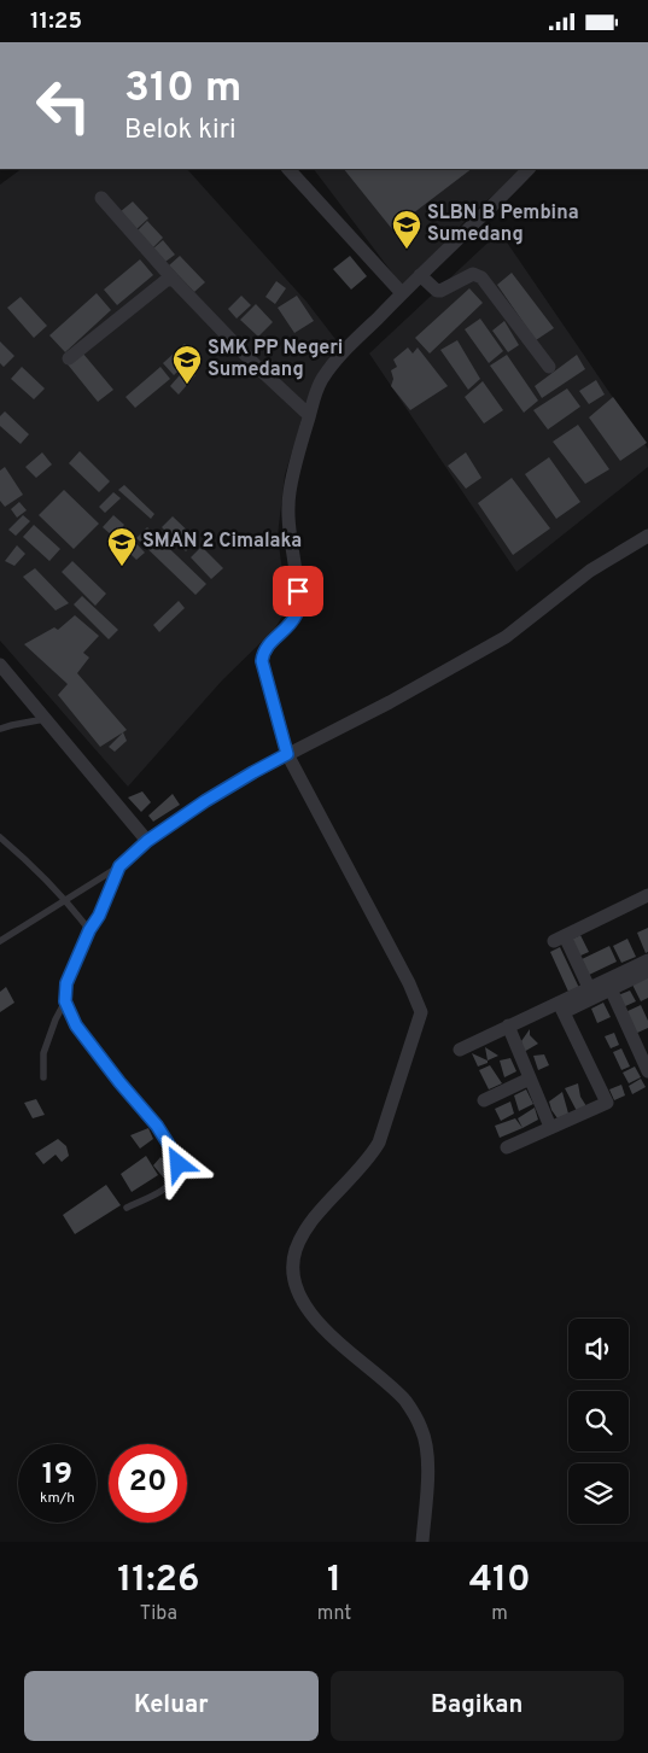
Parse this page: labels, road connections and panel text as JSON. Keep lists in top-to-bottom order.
{
  "places": {
    "school or university": ["SLBN B Pembina Sumedang", "SMK PP Negeri Sumedang", "SMAN 2 Cimalaka"]
  },
  "page": {
    "status": "11:25",
    "turn": ["310 m", "Belok kiri"],
    "speed": "19 km/h",
    "limit": "20",
    "eta": [
      "11:26",
      "Tiba",
      "1",
      "mnt",
      "410",
      "m"
    ],
    "buttons": ["Keluar", "Bagikan"]
  }
}
